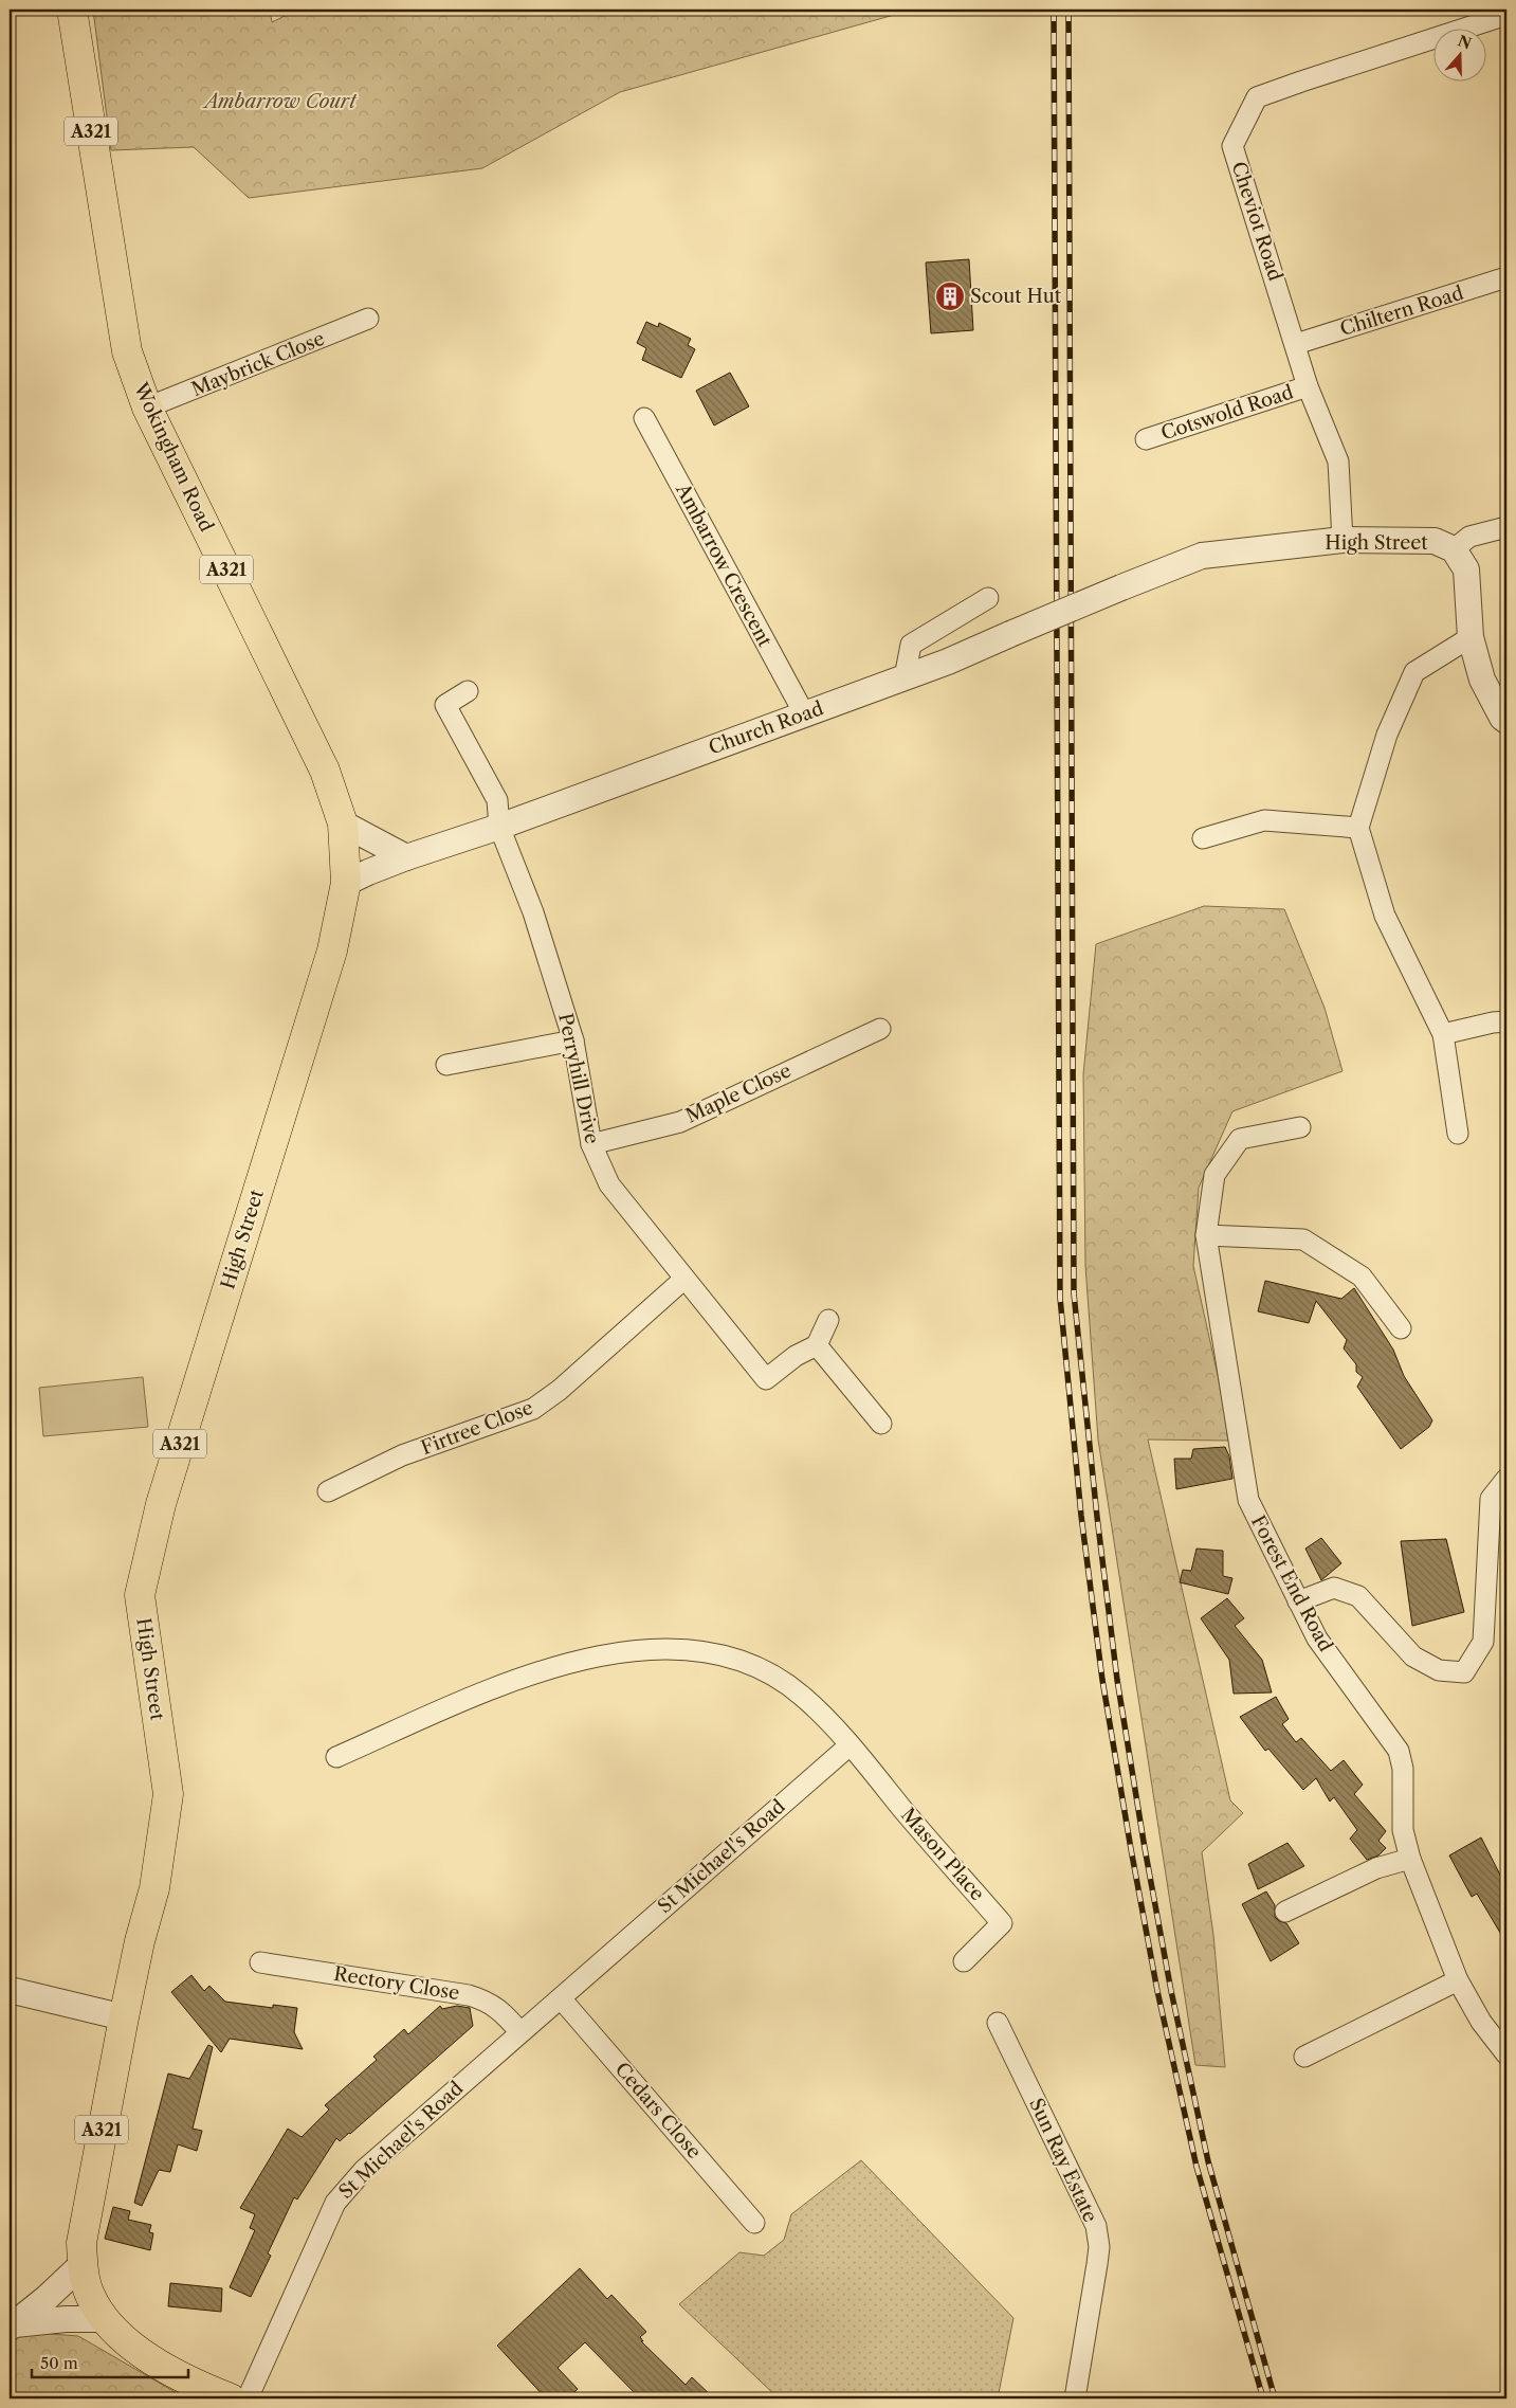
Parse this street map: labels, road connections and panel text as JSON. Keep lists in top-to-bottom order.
{
  "streets": {
    "main road": ["A321", "Wokingham Road", "High Street"],
    "street": [
      "Cheviot Road",
      "Chiltern Road",
      "Maybrick Close",
      "Cotswold Road",
      "Ambarrow Crescent",
      "Church Road",
      "Perryhill Drive",
      "Maple Close",
      "Firtree Close",
      "Forest End Road",
      "Mason Place",
      "St Michael's Road",
      "Rectory Close",
      "Cedars Close",
      "Sun Ray Estate"
    ]
  },
  "crossings": [
    ["Cheviot Road", "Chiltern Road"],
    ["Cheviot Road", "Cotswold Road"],
    ["Cheviot Road", "High Street"],
    ["Maybrick Close", "Wokingham Road"],
    ["Wokingham Road", "High Street"],
    ["Wokingham Road", "Church Road"],
    ["High Street", "Church Road"],
    ["Ambarrow Crescent", "Church Road"],
    ["Church Road", "Perryhill Drive"],
    ["Perryhill Drive", "Maple Close"],
    ["Perryhill Drive", "Firtree Close"],
    ["Mason Place", "St Michael's Road"],
    ["St Michael's Road", "Rectory Close"],
    ["St Michael's Road", "Cedars Close"]
  ],
  "parks": ["Ambarrow Court"],
  "places": {
    "building": ["Scout Hut"]
  },
  "scale_bar": "50 m",
  "north": "top"
}
